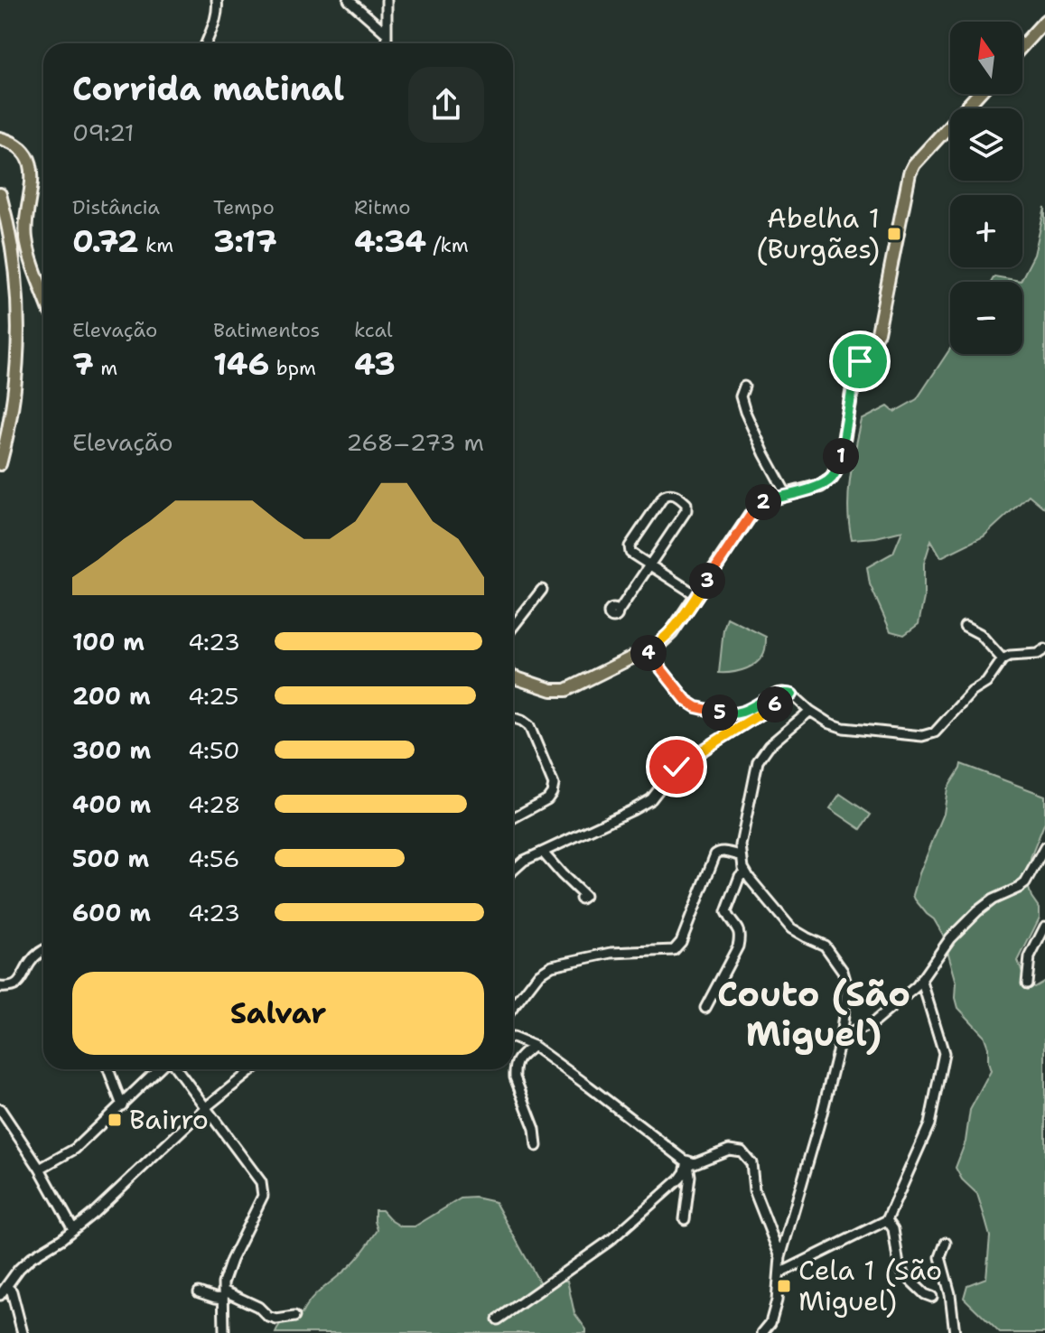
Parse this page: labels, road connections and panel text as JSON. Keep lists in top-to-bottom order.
{
  "districts": ["Couto (São Miguel)"],
  "places": {
    "transit": ["Abelha 1 (Burgães)", "Bairro", "Cela 1 (São Miguel)"]
  },
  "north": "top",
  "page": {
    "map_buttons": ["+", "−"],
    "heading": ["Corrida matinal", "09:21"],
    "stats": [
      ["Distância", "0.72 km"],
      ["Tempo", "3:17"],
      ["Ritmo", "4:34 /km"],
      ["Elevação", "7 m"],
      ["Batimentos", "146 bpm"],
      ["kcal", "43"]
    ],
    "chart": ["Elevação", "268–273 m"],
    "pins": [
      "1",
      "2",
      "3",
      "4",
      "6",
      "5"
    ],
    "list": [
      {
        "name": "100 m",
        "note": "4:23"
      },
      {
        "name": "200 m",
        "note": "4:25"
      },
      {
        "name": "300 m",
        "note": "4:50"
      },
      {
        "name": "400 m",
        "note": "4:28"
      },
      {
        "name": "500 m",
        "note": "4:56"
      },
      {
        "name": "600 m",
        "note": "4:23"
      }
    ],
    "buttons": "Salvar"
  }
}
